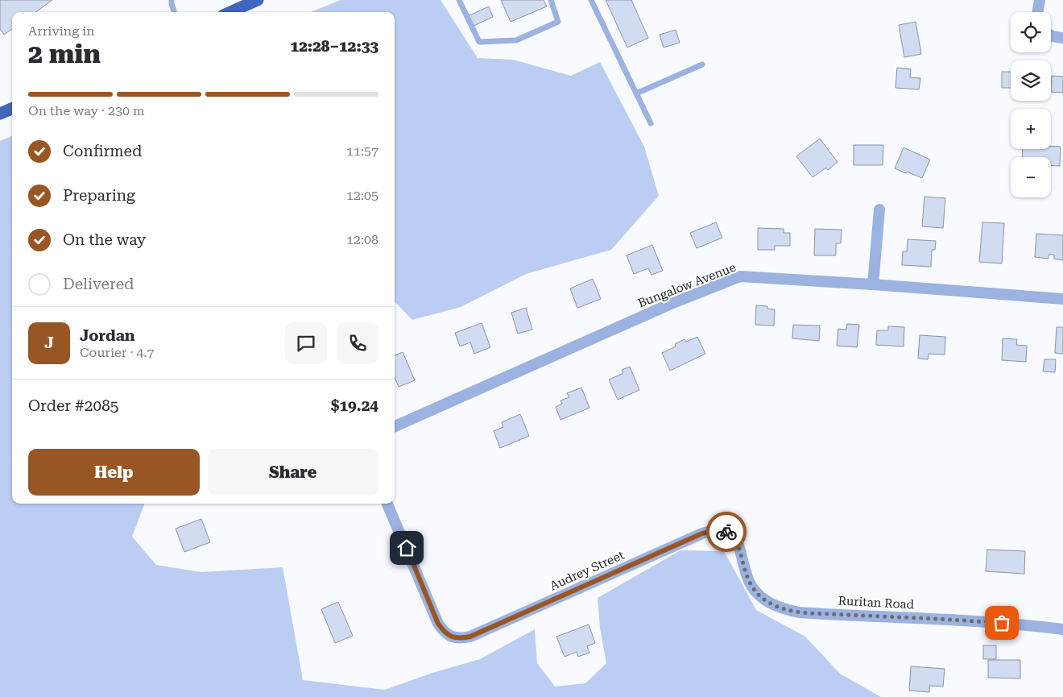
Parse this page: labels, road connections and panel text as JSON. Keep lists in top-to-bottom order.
{
  "streets": {
    "street": ["Bungalow Avenue", "Audrey Street", "Ruritan Road"]
  },
  "crossings": [
    ["Audrey Street", "Ruritan Road"]
  ],
  "page": {
    "map_buttons": ["+", "−"],
    "heading": ["2 min", "Arriving in", "12:28–12:33"],
    "panel": [
      "Jordan",
      "Courier · 4.7",
      "Order #2085",
      "$19.24"
    ],
    "bar": "On the way · 230 m",
    "list": [
      ["Confirmed", "11:57"],
      ["Preparing", "12:05"],
      ["On the way", "12:08"],
      "Delivered"
    ],
    "round": "J",
    "buttons": ["Help", "Share"]
  }
}
